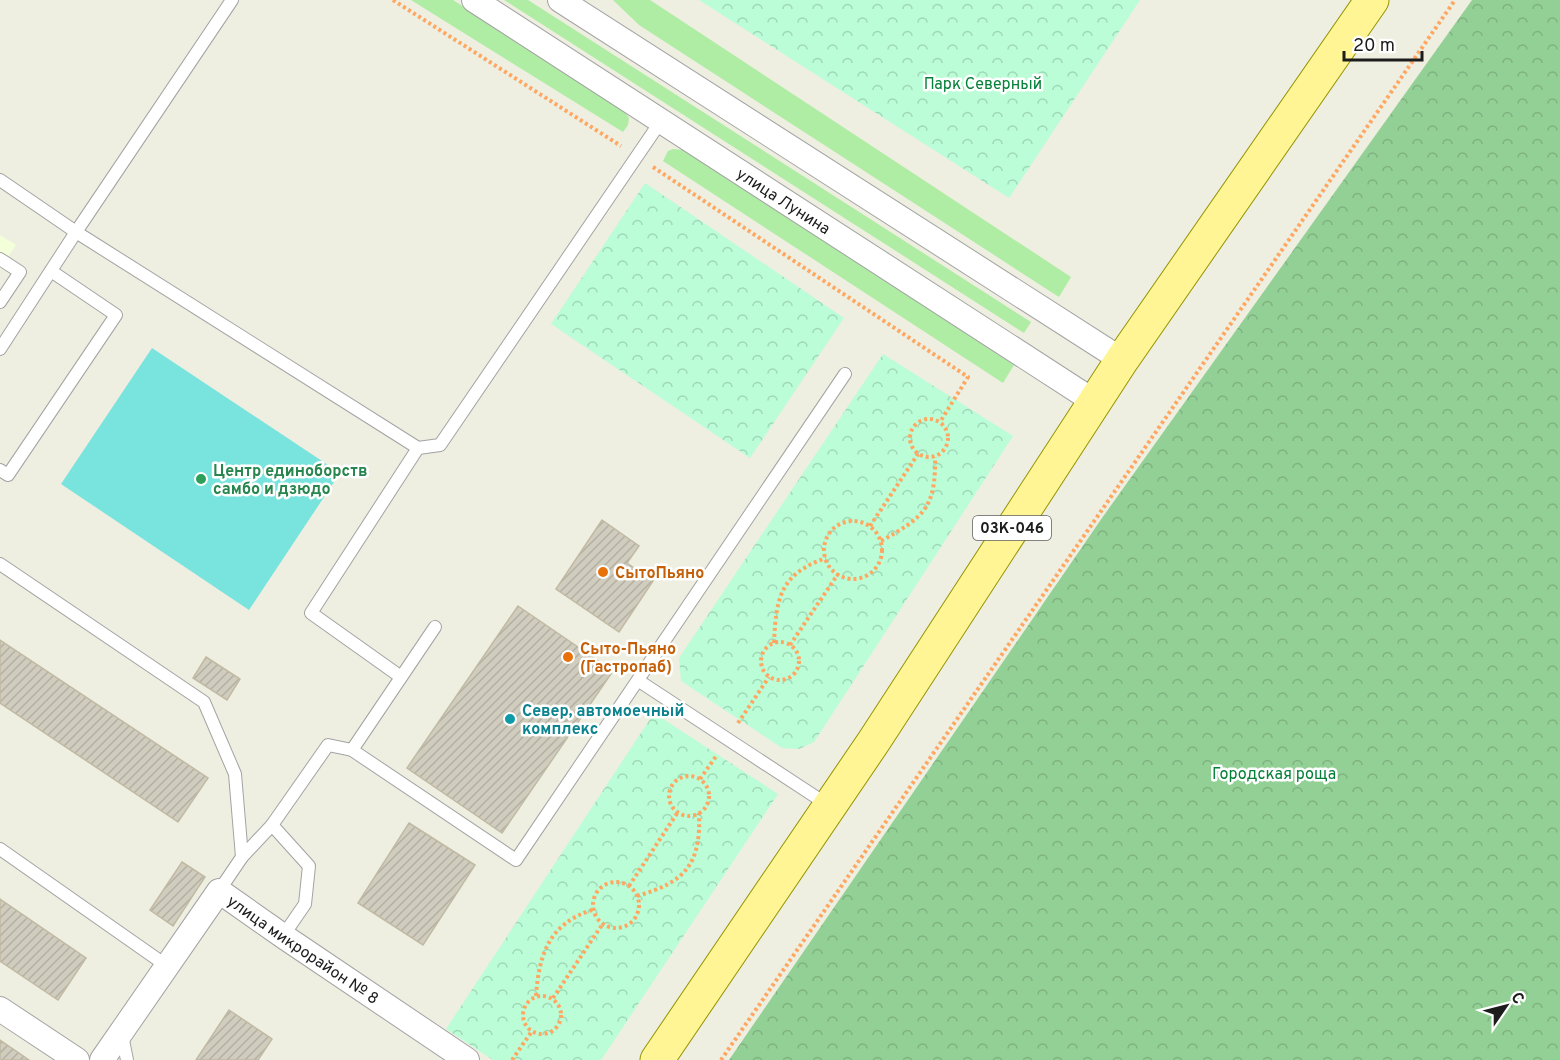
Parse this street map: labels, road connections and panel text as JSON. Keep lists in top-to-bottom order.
{
  "streets": {
    "main road": ["03К-046"],
    "street": ["улица Лунина", "улица микрорайон № 8"]
  },
  "crossings": [
    ["улица Лунина", "03К-046"]
  ],
  "parks": ["Парк Северный", "Городская роща"],
  "places": [
    "Центр единоборств самбо и дзюдо",
    "СытоПьяно",
    "Сыто-Пьяно (Гастропаб)",
    "Север, автомоечный комплекс"
  ],
  "scale_bar": "20 m",
  "north": "top right"
}
